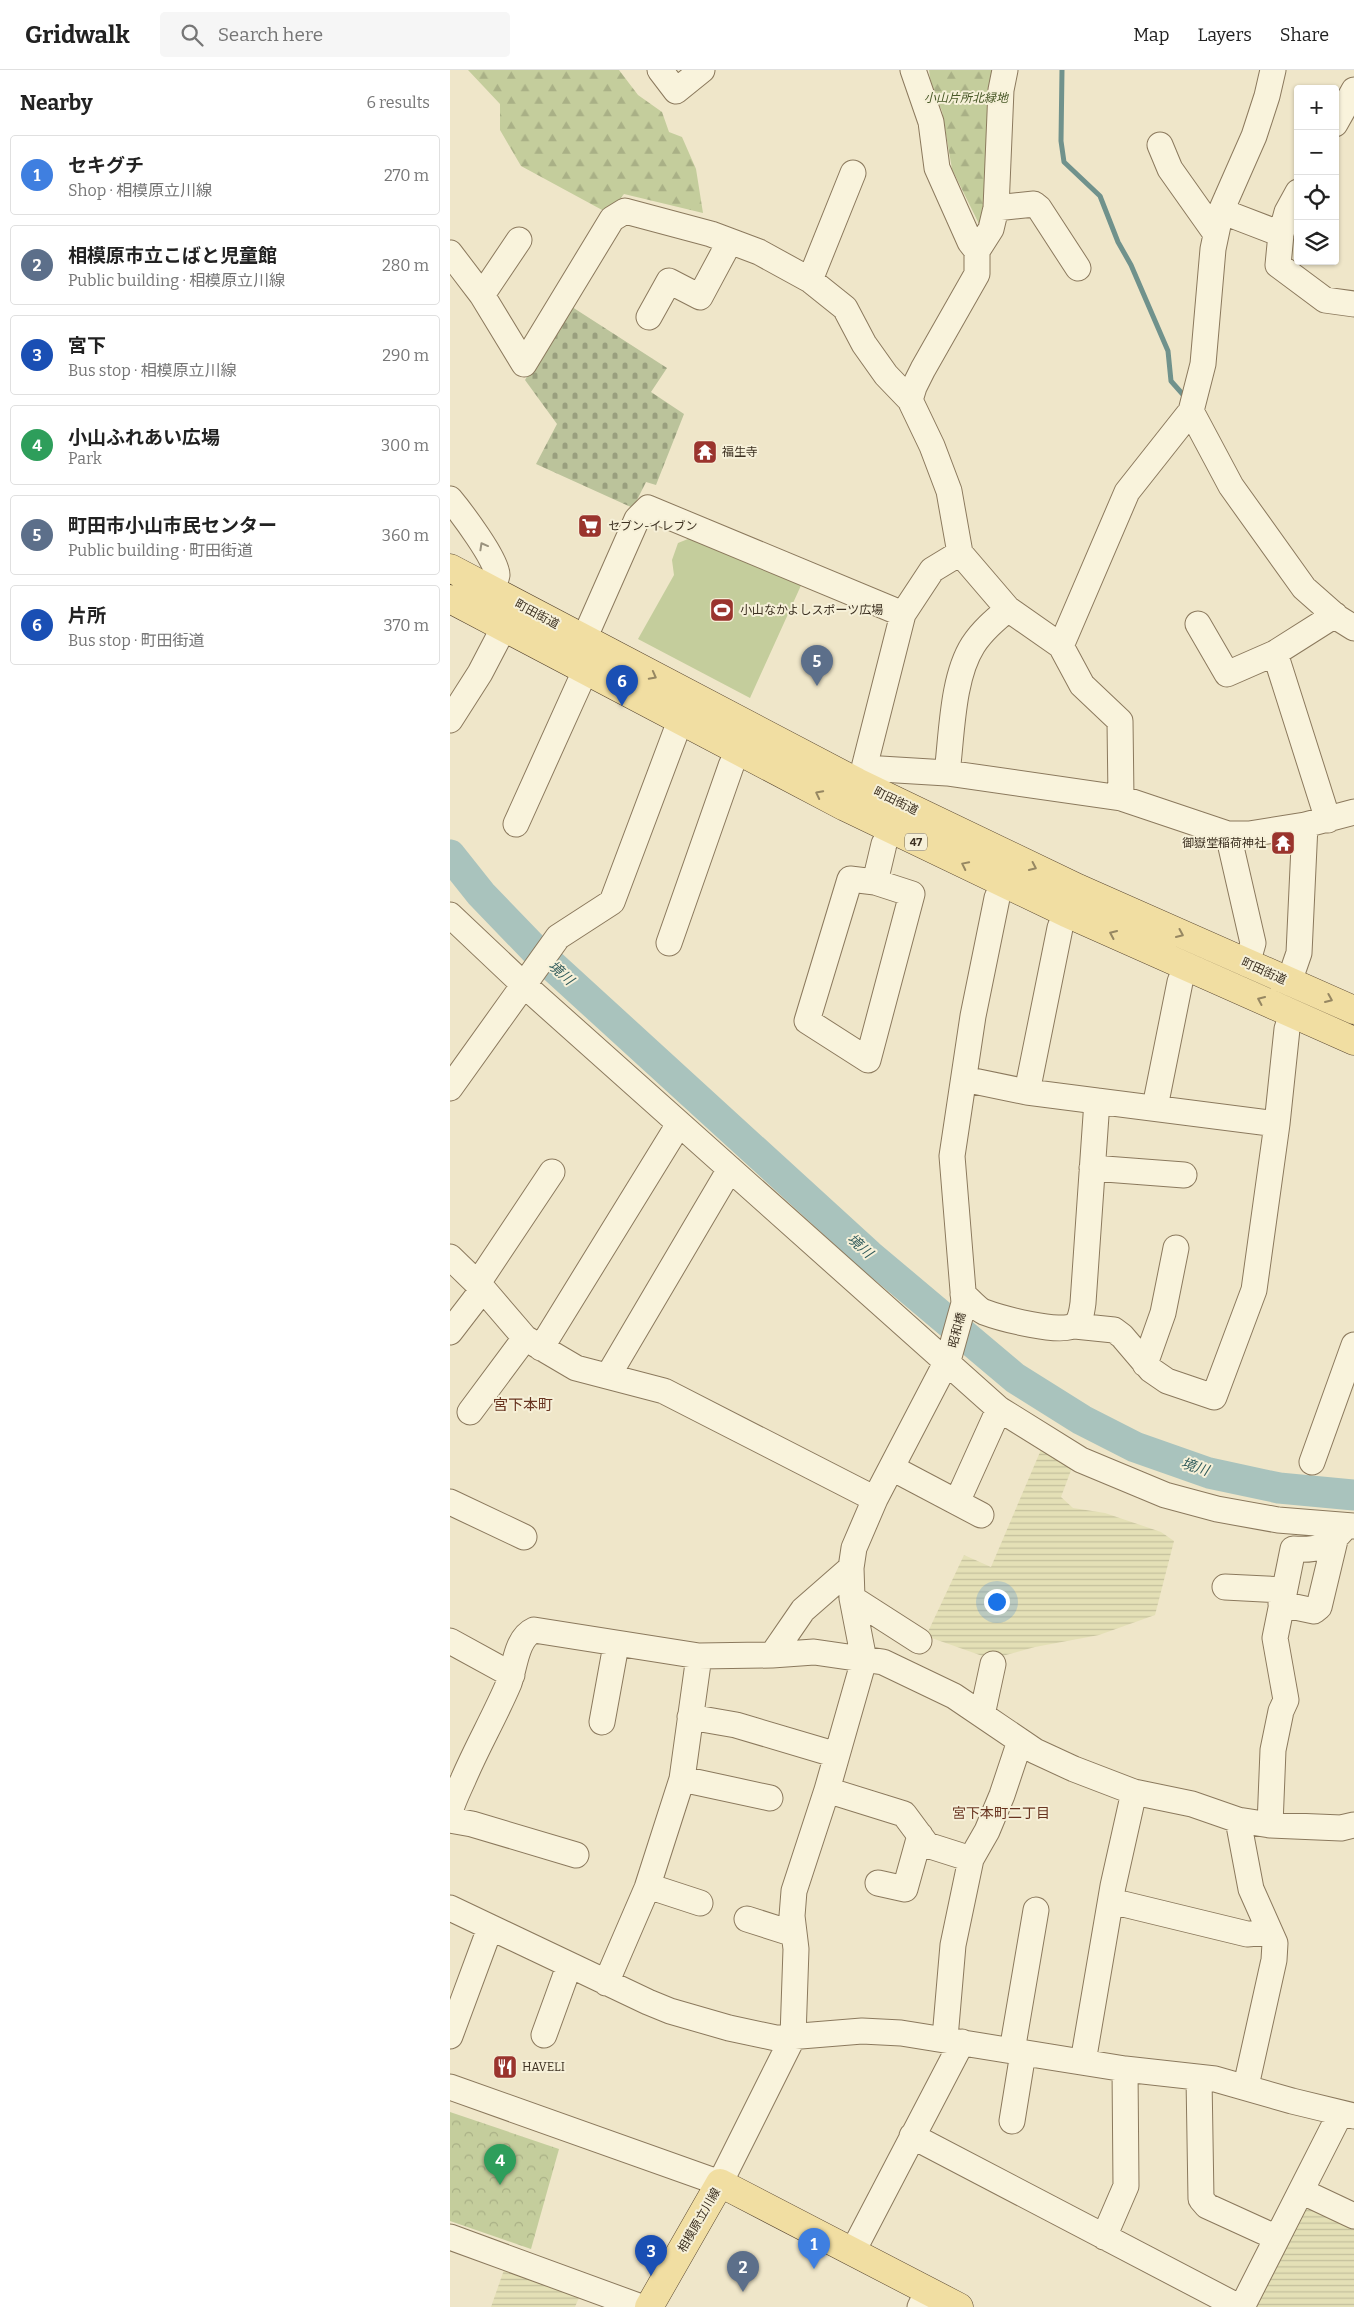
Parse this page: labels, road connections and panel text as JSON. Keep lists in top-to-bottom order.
{
  "streets": {
    "main road": ["町田街道", "47", "相模原立川線"],
    "street": ["昭和橋"]
  },
  "crossings": [
    ["47", "昭和橋"]
  ],
  "districts": ["宮下本町", "宮下本町二丁目"],
  "water": ["境川"],
  "parks": ["小山片所北緑地"],
  "places": {
    "temple": ["福生寺", "御嶽堂稲荷神社"],
    "supermarket": ["セブン-イレブン"],
    "sports": ["小山なかよしスポーツ広場"],
    "restaurant": ["HAVELI"]
  },
  "page": {
    "header": "Gridwalk",
    "search": "Search here",
    "nav": ["Map", "Layers", "Share"],
    "heading": ["Nearby", "6 results"],
    "map_buttons": ["+", "−"],
    "list": [
      {
        "mark": "1",
        "name": "セキグチ",
        "note": "Shop · 相模原立川線",
        "value": "270 m"
      },
      {
        "mark": "2",
        "name": "相模原市立こばと児童館",
        "note": "Public building · 相模原立川線",
        "value": "280 m"
      },
      {
        "mark": "3",
        "name": "宮下",
        "note": "Bus stop · 相模原立川線",
        "value": "290 m"
      },
      {
        "mark": "4",
        "name": "小山ふれあい広場",
        "note": "Park",
        "value": "300 m"
      },
      {
        "mark": "5",
        "name": "町田市小山市民センター",
        "note": "Public building · 町田街道",
        "value": "360 m"
      },
      {
        "mark": "6",
        "name": "片所",
        "note": "Bus stop · 町田街道",
        "value": "370 m"
      }
    ],
    "pins": [
      "5",
      "6",
      "4",
      "1",
      "3",
      "2"
    ]
  }
}
